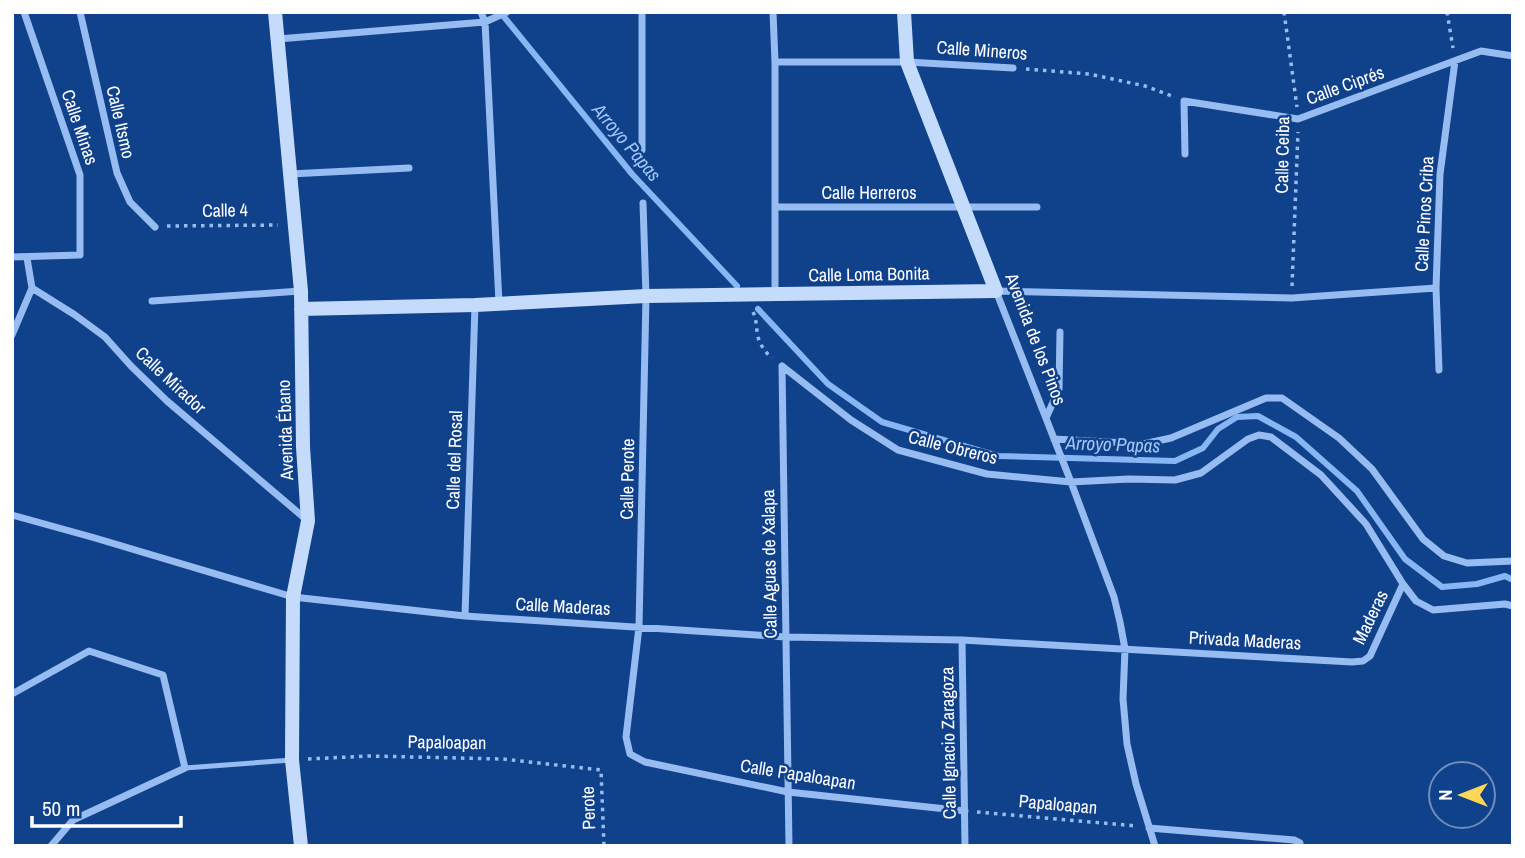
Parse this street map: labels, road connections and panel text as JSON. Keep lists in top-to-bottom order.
{
  "streets": {
    "street": [
      "Calle Mineros",
      "Calle Ciprés",
      "Calle Itsmo",
      "Calle Minas",
      "Calle Herreros",
      "Calle Pinos Criba",
      "Calle Loma Bonita",
      "Avenida de los Pinos",
      "Calle Mirador",
      "Avenida Ébano",
      "Calle Obreros",
      "Calle del Rosal",
      "Calle Perote",
      "Calle Aguas de Xalapa",
      "Calle Maderas",
      "Maderas",
      "Privada Maderas",
      "Calle Ignacio Zaragoza",
      "Calle Papaloapan"
    ],
    "path": [
      "Calle Ceiba",
      "Calle 4",
      "Papaloapan",
      "Perote"
    ]
  },
  "crossings": [
    ["Calle Mineros", "Calle Ciprés"],
    ["Calle Mineros", "Avenida de los Pinos"],
    ["Calle Ciprés", "Calle Ceiba"],
    ["Calle Ciprés", "Calle Pinos Criba"],
    ["Calle Itsmo", "Calle 4"],
    ["Calle Ceiba", "Calle Loma Bonita"],
    ["Calle Herreros", "Avenida de los Pinos"],
    ["Calle 4", "Avenida Ébano"],
    ["Calle Pinos Criba", "Calle Loma Bonita"],
    ["Calle Loma Bonita", "Avenida de los Pinos"],
    ["Calle Loma Bonita", "Avenida Ébano"],
    ["Calle Loma Bonita", "Calle del Rosal"],
    ["Calle Loma Bonita", "Calle Perote"],
    ["Avenida de los Pinos", "Calle Obreros"],
    ["Avenida de los Pinos", "Calle Maderas"],
    ["Avenida de los Pinos", "Privada Maderas"],
    ["Avenida de los Pinos", "Papaloapan"],
    ["Calle Mirador", "Avenida Ébano"],
    ["Avenida Ébano", "Calle Maderas"],
    ["Avenida Ébano", "Papaloapan"],
    ["Calle Obreros", "Calle Aguas de Xalapa"],
    ["Calle Obreros", "Maderas"],
    ["Calle del Rosal", "Calle Maderas"],
    ["Calle Perote", "Calle Maderas"],
    ["Calle Perote", "Calle Papaloapan"],
    ["Calle Aguas de Xalapa", "Calle Maderas"],
    ["Calle Aguas de Xalapa", "Calle Papaloapan"],
    ["Calle Maderas", "Privada Maderas"],
    ["Calle Maderas", "Calle Ignacio Zaragoza"],
    ["Maderas", "Privada Maderas"],
    ["Papaloapan", "Calle Ignacio Zaragoza"],
    ["Papaloapan", "Calle Papaloapan"],
    ["Papaloapan", "Perote"],
    ["Calle Ignacio Zaragoza", "Calle Papaloapan"]
  ],
  "water": ["Arroyo Papas"],
  "scale_bar": "50 m",
  "north": "left"
}
